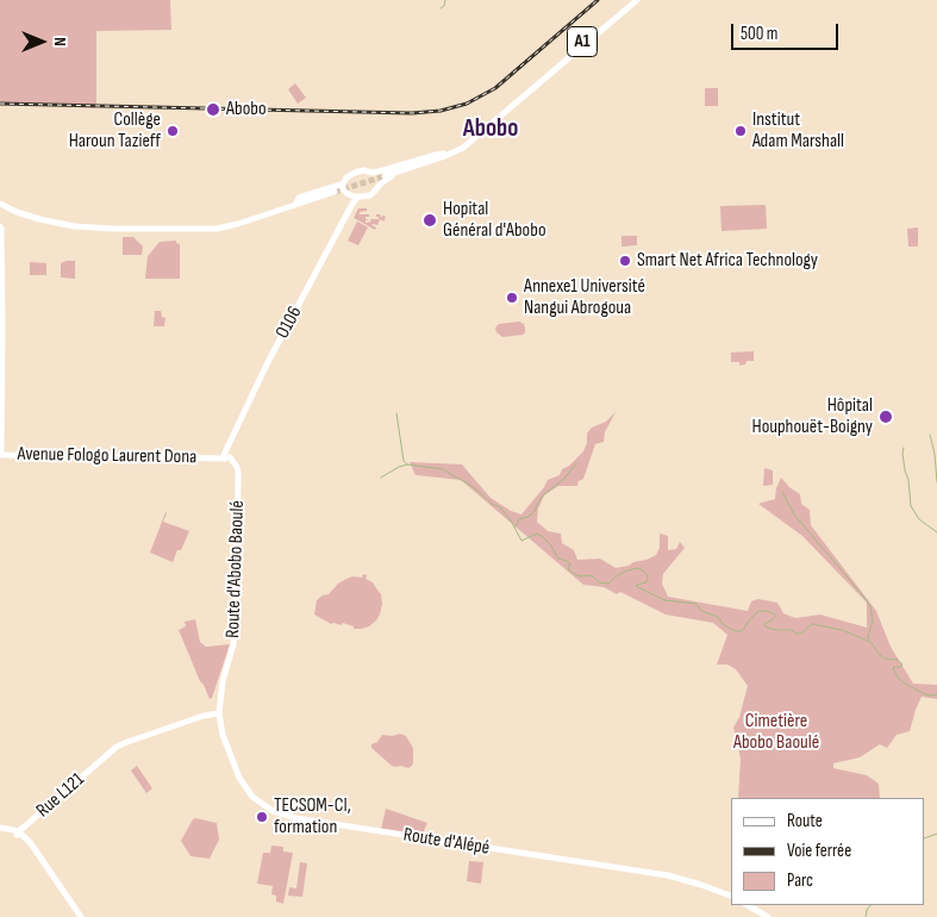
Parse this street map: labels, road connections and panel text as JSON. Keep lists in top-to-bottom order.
{
  "streets": {
    "main road": [
      "A1",
      "O106",
      "Avenue Fologo Laurent Dona",
      "Route d'Abobo Baoulé",
      "Rue L121",
      "Route d'Alépé"
    ]
  },
  "crossings": [
    ["O106", "Avenue Fologo Laurent Dona"],
    ["O106", "Route d'Abobo Baoulé"],
    ["Avenue Fologo Laurent Dona", "Route d'Abobo Baoulé"],
    ["Route d'Abobo Baoulé", "Rue L121"],
    ["Route d'Abobo Baoulé", "Route d'Alépé"],
    ["Rue L121", "Route d'Alépé"]
  ],
  "districts": ["Abobo"],
  "parks": ["Cimetière Abobo Baoulé"],
  "places": [
    "Abobo",
    "Collège Haroun Tazieff",
    "Institut Adam Marshall",
    "Hopital Général d'Abobo",
    "Smart Net Africa Technology",
    "Annexe1 Université Nangui Abrogoua",
    "Hôpital Houphouët-Boigny",
    "TECSOM-CI, formation"
  ],
  "legend": ["Route", "Voie ferrée", "Parc"],
  "scale_bar": "500 m",
  "north": "right"
}
